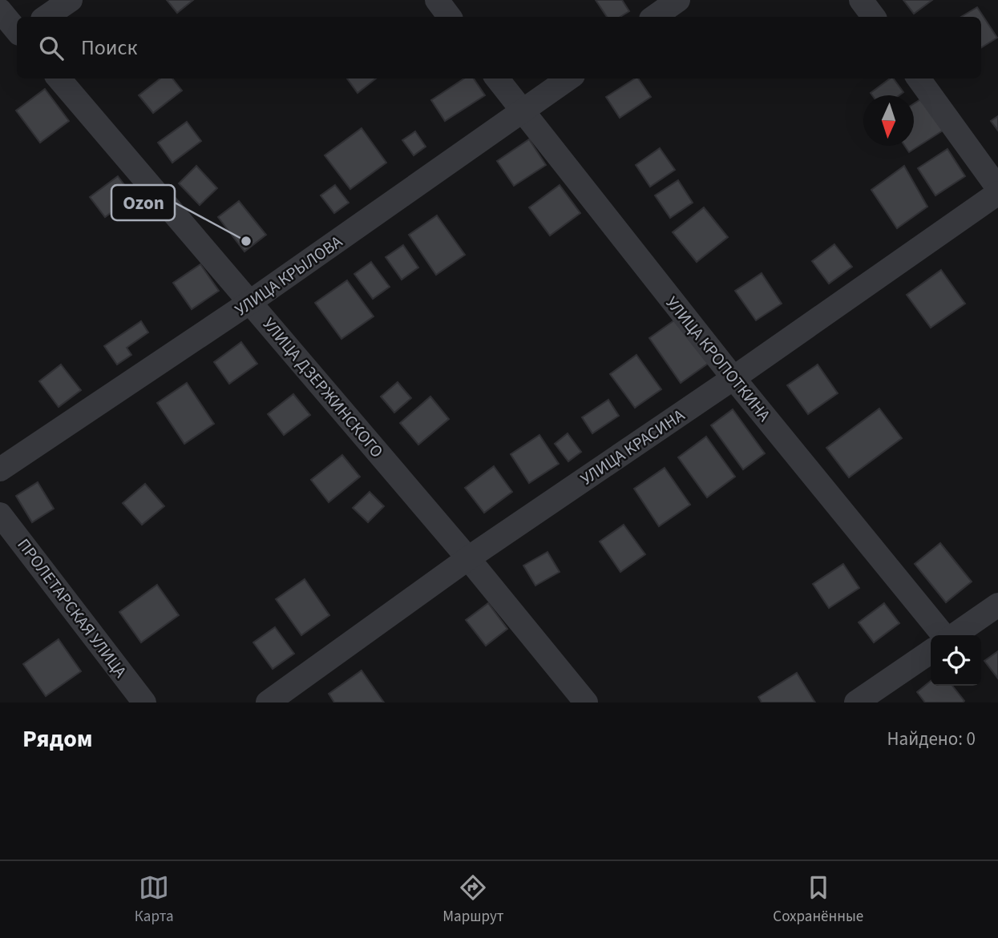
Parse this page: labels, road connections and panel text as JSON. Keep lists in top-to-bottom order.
{
  "streets": {
    "street": [
      "УЛИЦА КРЫЛОВА",
      "УЛИЦА КРОПОТКИНА",
      "УЛИЦА ДЗЕРЖИНСКОГО",
      "УЛИЦА КРАСИНА",
      "ПРОЛЕТАРСКАЯ УЛИЦА"
    ]
  },
  "crossings": [
    ["УЛИЦА КРЫЛОВА", "УЛИЦА КРОПОТКИНА"],
    ["УЛИЦА КРЫЛОВА", "УЛИЦА ДЗЕРЖИНСКОГО"],
    ["УЛИЦА КРОПОТКИНА", "УЛИЦА КРАСИНА"],
    ["УЛИЦА ДЗЕРЖИНСКОГО", "УЛИЦА КРАСИНА"]
  ],
  "places": ["Ozon"],
  "north": "bottom",
  "page": {
    "search": "Поиск",
    "heading": ["Рядом", "Найдено: 0"],
    "nav": ["Карта", "Маршрут", "Сохранённые"]
  }
}
